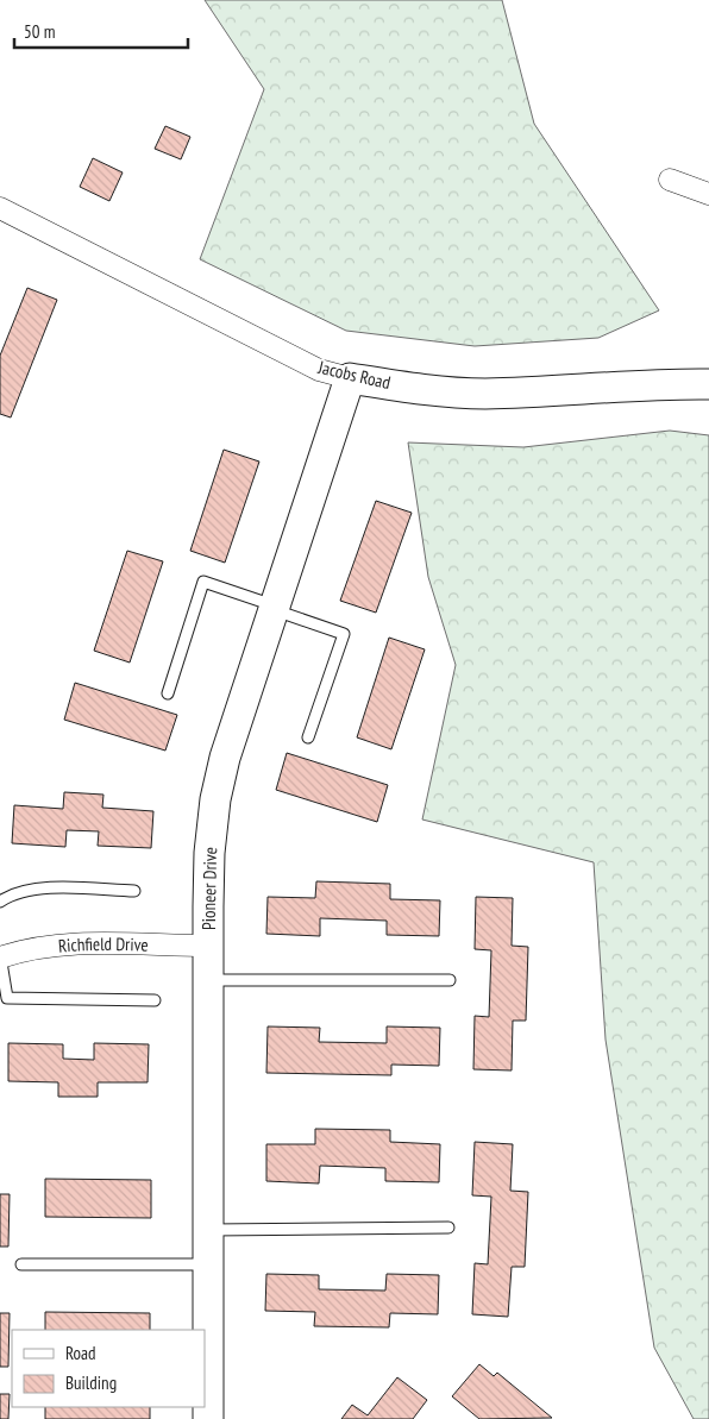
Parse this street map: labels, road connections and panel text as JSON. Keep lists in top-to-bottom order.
{
  "streets": {
    "street": ["Jacobs Road", "Pioneer Drive", "Richfield Drive"]
  },
  "crossings": [
    ["Jacobs Road", "Pioneer Drive"],
    ["Pioneer Drive", "Richfield Drive"]
  ],
  "legend": ["Road", "Building"],
  "scale_bar": "50 m"
}
